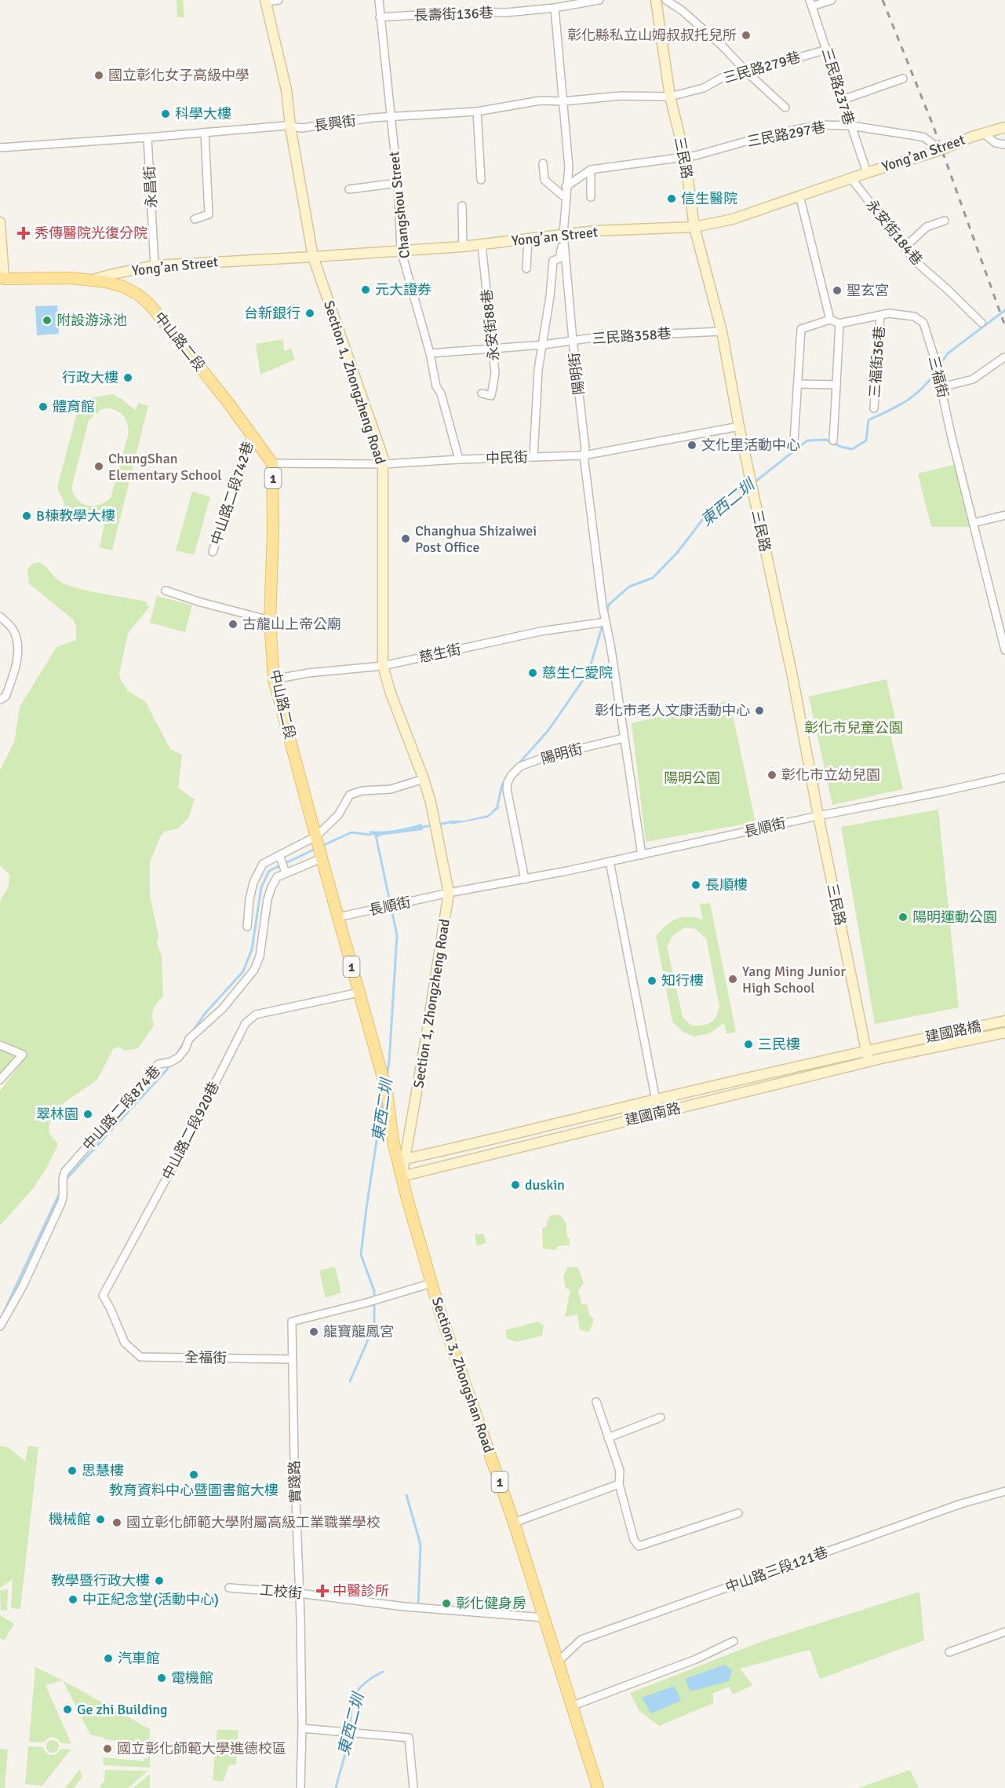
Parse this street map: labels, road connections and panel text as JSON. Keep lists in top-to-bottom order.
{
  "streets": {
    "main road": ["中山路二段", "1", "Section 3, Zhongshan Road"],
    "street": [
      "長壽街136巷",
      "三民路279巷",
      "三民路237巷",
      "長興街",
      "三民路297巷",
      "Yong’an Street",
      "三民路",
      "永昌街",
      "Changshou Street",
      "永安街184巷",
      "永安街88巷",
      "三民路358巷",
      "三福街36巷",
      "陽明街",
      "三福街",
      "Section 1, Zhongzheng Road",
      "中民街",
      "中山路二段742巷",
      "慈生街",
      "長順街",
      "建國路橋",
      "中山路二段874巷",
      "建國南路",
      "中山路二段920巷",
      "全福街",
      "實踐路",
      "中山路三段121巷",
      "工校街"
    ]
  },
  "crossings": [
    ["長壽街136巷", "Changshou Street"],
    ["長壽街136巷", "陽明街"],
    ["三民路279巷", "三民路237巷"],
    ["三民路279巷", "長興街"],
    ["三民路279巷", "三民路"],
    ["三民路237巷", "三民路297巷"],
    ["三民路237巷", "Yong’an Street"],
    ["長興街", "三民路"],
    ["長興街", "永昌街"],
    ["長興街", "Changshou Street"],
    ["長興街", "陽明街"],
    ["長興街", "Section 1, Zhongzheng Road"],
    ["三民路297巷", "Yong’an Street"],
    ["三民路297巷", "三民路"],
    ["Yong’an Street", "三民路"],
    ["Yong’an Street", "永昌街"],
    ["Yong’an Street", "Changshou Street"],
    ["Yong’an Street", "永安街184巷"],
    ["Yong’an Street", "永安街88巷"],
    ["Yong’an Street", "中山路二段"],
    ["Yong’an Street", "陽明街"],
    ["Yong’an Street", "Section 1, Zhongzheng Road"],
    ["三民路", "三民路358巷"],
    ["三民路", "中民街"],
    ["三民路", "長順街"],
    ["三民路", "建國南路"],
    ["Changshou Street", "三民路358巷"],
    ["Changshou Street", "中民街"],
    ["永安街88巷", "三民路358巷"],
    ["三民路358巷", "陽明街"],
    ["中山路二段", "Section 1, Zhongzheng Road"],
    ["中山路二段", "中民街"],
    ["中山路二段", "中山路二段742巷"],
    ["中山路二段", "慈生街"],
    ["中山路二段", "長順街"],
    ["中山路二段", "中山路二段874巷"],
    ["中山路二段", "建國南路"],
    ["中山路二段", "中山路二段920巷"],
    ["中山路二段", "Section 3, Zhongshan Road"],
    ["三福街36巷", "三福街"],
    ["陽明街", "中民街"],
    ["陽明街", "慈生街"],
    ["陽明街", "長順街"],
    ["Section 1, Zhongzheng Road", "中民街"],
    ["Section 1, Zhongzheng Road", "慈生街"],
    ["Section 1, Zhongzheng Road", "長順街"],
    ["Section 1, Zhongzheng Road", "建國南路"],
    ["建國路橋", "建國南路"],
    ["建國南路", "Section 3, Zhongshan Road"],
    ["中山路二段920巷", "全福街"],
    ["全福街", "實踐路"],
    ["Section 3, Zhongshan Road", "實踐路"],
    ["Section 3, Zhongshan Road", "中山路三段121巷"],
    ["Section 3, Zhongshan Road", "工校街"],
    ["實踐路", "工校街"]
  ],
  "water": ["東西二圳"],
  "parks": ["彰化市兒童公園", "陽明公園"],
  "places": {
    "other": [
      "彰化縣私立山姆叔叔托兒所",
      "國立彰化女子高級中學",
      "科學大樓",
      "信生醫院",
      "元大證券",
      "聖玄宮",
      "台新銀行",
      "附設游泳池",
      "行政大樓",
      "體育館",
      "文化里活動中心",
      "ChungShan Elementary School",
      "B棟教學大樓",
      "Changhua Shizaiwei Post Office",
      "古龍山上帝公廟",
      "慈生仁愛院",
      "彰化市老人文康活動中心",
      "彰化市立幼兒園",
      "長順樓",
      "陽明運動公園",
      "Yang Ming Junior High School",
      "知行樓",
      "三民樓",
      "翠林園",
      "duskin",
      "龍寶龍鳳宮",
      "思慧樓",
      "教育資料中心暨圖書館大樓",
      "機械館",
      "國立彰化師範大學附屬高級工業職業學校",
      "教學暨行政大樓",
      "中正紀念堂(活動中心)",
      "彰化健身房",
      "汽車館",
      "電機館",
      "Ge zhi Building",
      "國立彰化師範大學進德校區"
    ],
    "health": ["秀傳醫院光復分院", "中醫診所"]
  }
}
